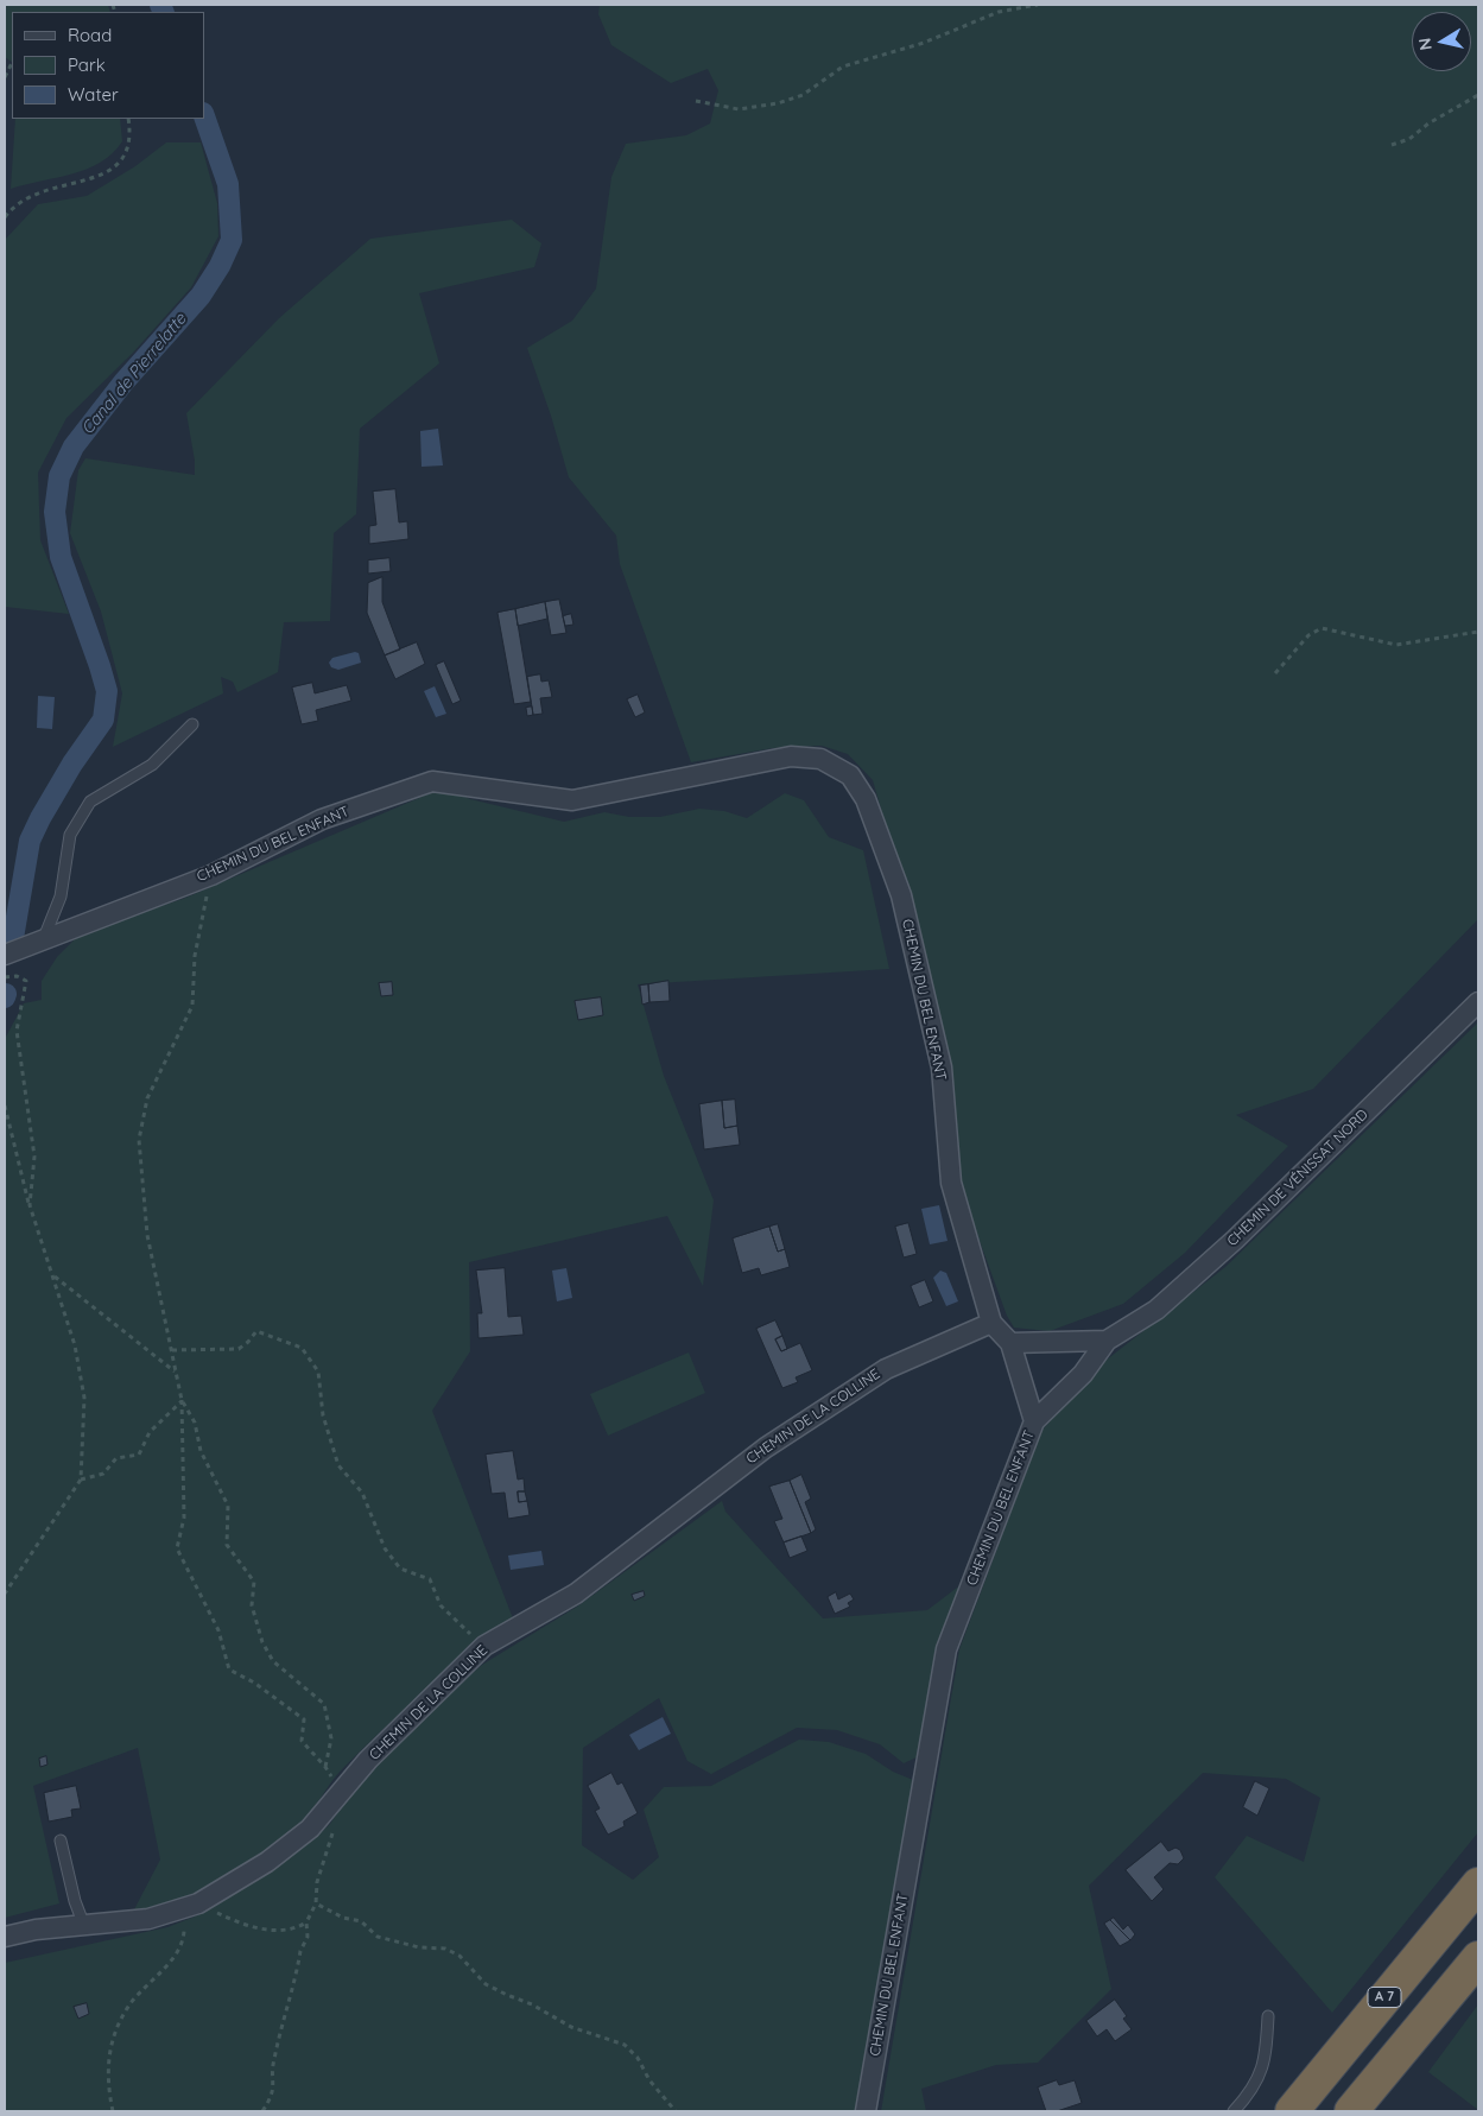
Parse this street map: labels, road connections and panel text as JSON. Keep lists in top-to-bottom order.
{
  "streets": {
    "highway": ["A 7"],
    "street": ["CHEMIN DU BEL ENFANT", "CHEMIN DE VÉNISSAT NORD", "CHEMIN DE LA COLLINE"]
  },
  "crossings": [
    ["CHEMIN DU BEL ENFANT", "CHEMIN DE VÉNISSAT NORD"],
    ["CHEMIN DU BEL ENFANT", "CHEMIN DE LA COLLINE"]
  ],
  "water": ["Canal de Pierrelatte"],
  "legend": ["Road", "Park", "Water"],
  "north": "left"
}
